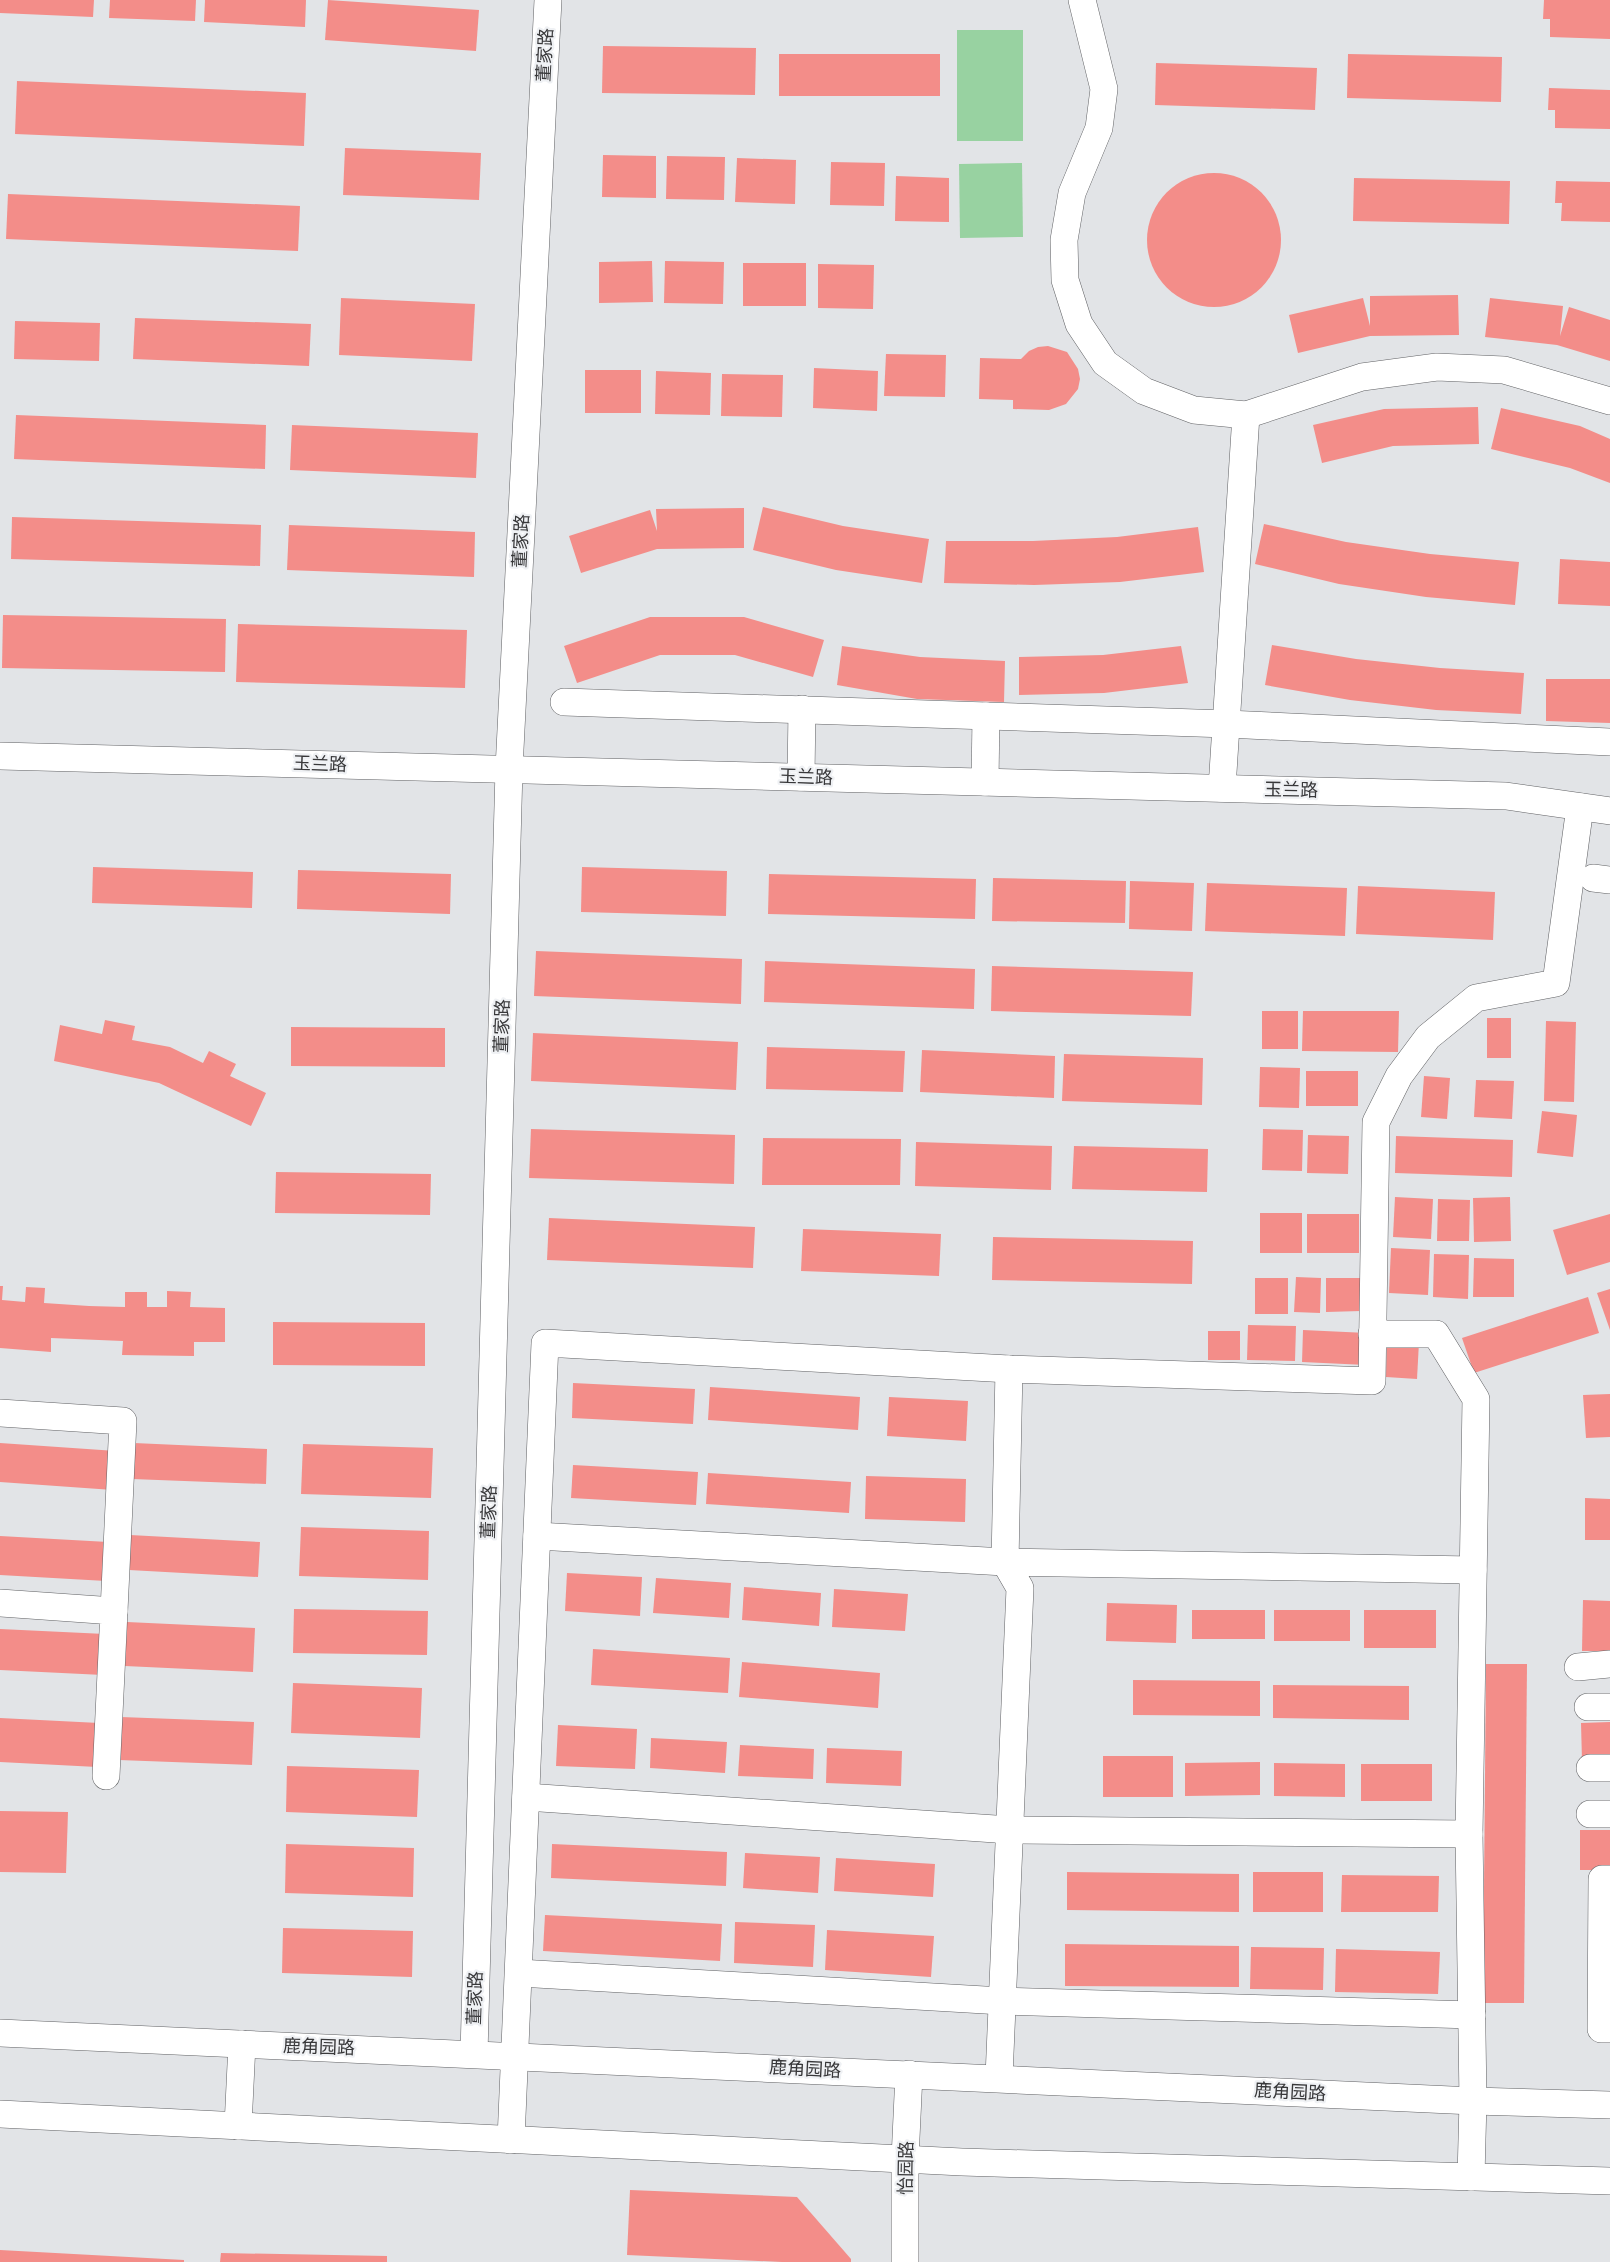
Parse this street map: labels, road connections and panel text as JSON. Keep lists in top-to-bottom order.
{
  "streets": {
    "street": [
      "董家路",
      "玉兰路",
      "鹿角园路",
      "怡园路"
    ]
  },
  "crossings": [
    ["董家路", "玉兰路"],
    ["董家路", "鹿角园路"],
    ["鹿角园路", "怡园路"]
  ]
}
